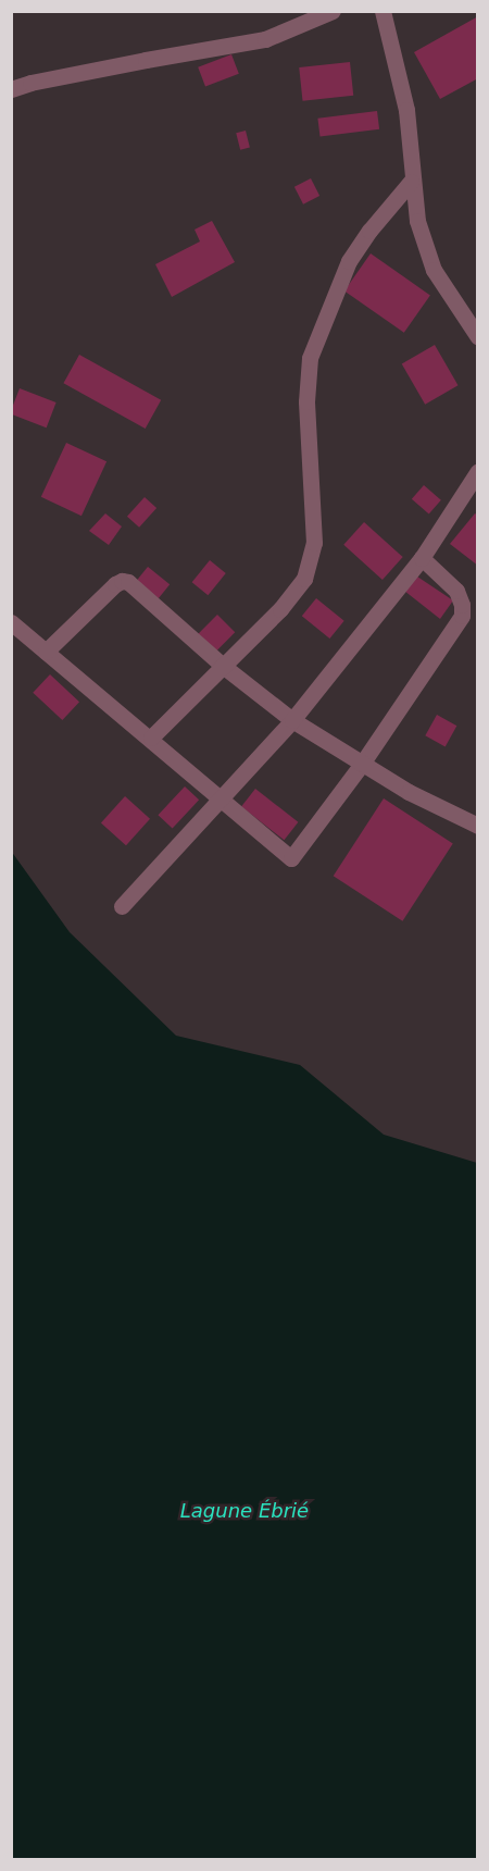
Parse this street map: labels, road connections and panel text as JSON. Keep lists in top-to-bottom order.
{
  "water": ["Lagune Ébrié"]
}
